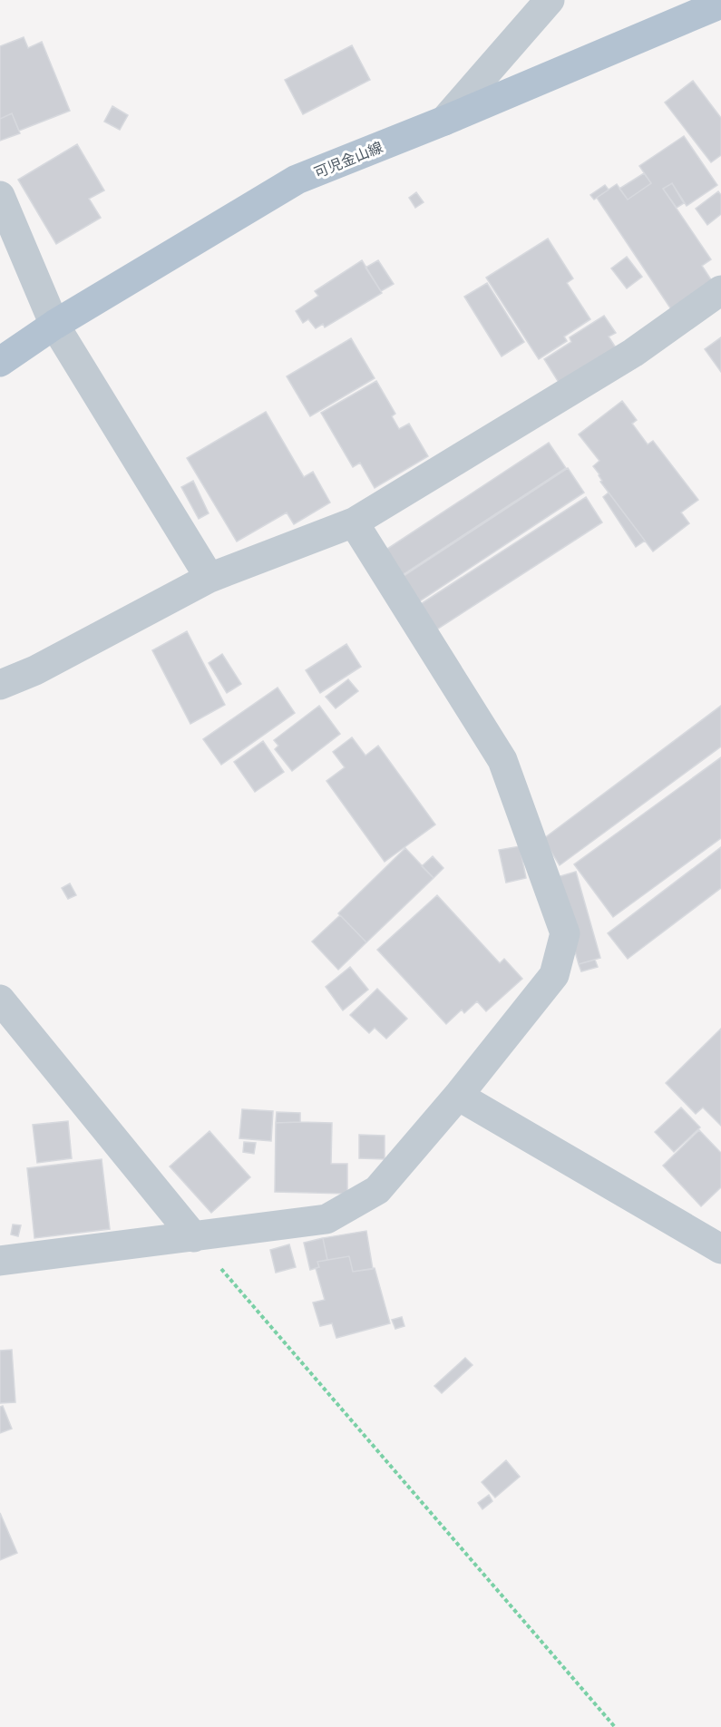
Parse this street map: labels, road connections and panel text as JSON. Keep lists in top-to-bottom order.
{
  "streets": {
    "main road": ["可児金山線"]
  }
}
